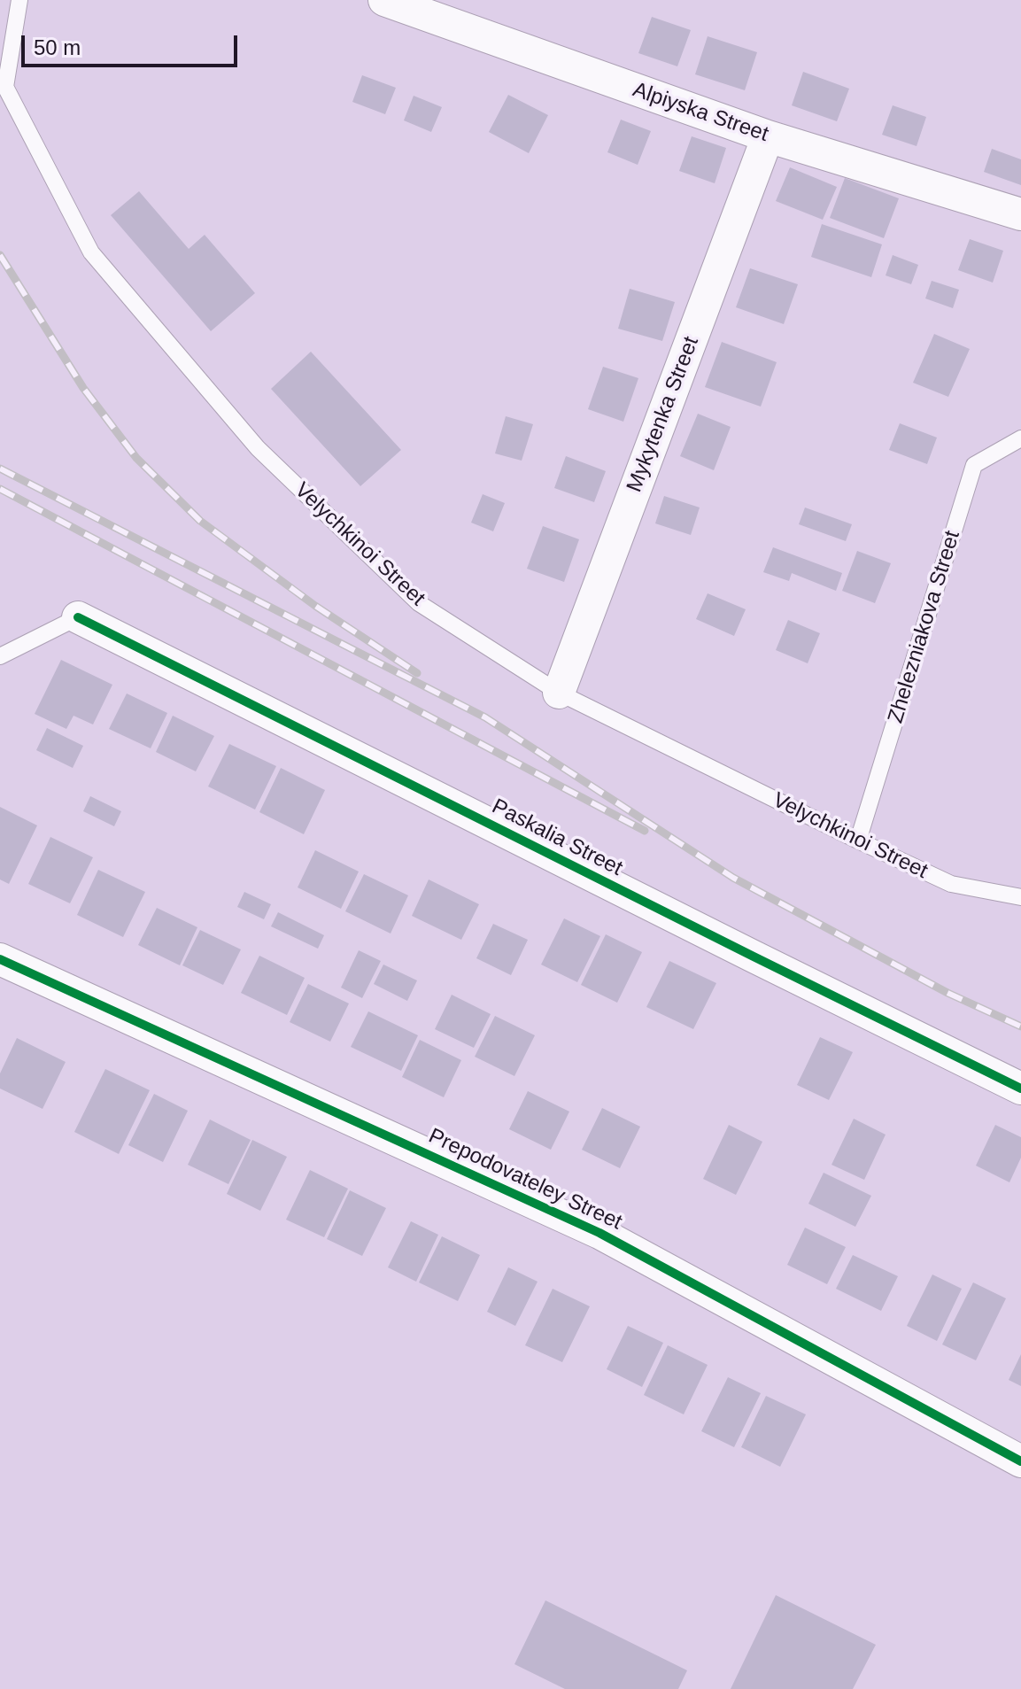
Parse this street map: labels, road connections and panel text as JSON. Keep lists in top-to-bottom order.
{
  "streets": {
    "street": [
      "Alpiyska Street",
      "Mykytenka Street",
      "Paskalia Street",
      "Prepodovateley Street"
    ],
    "lane": ["Velychkinoi Street", "Zhelezniakova Street"]
  },
  "crossings": [
    ["Alpiyska Street", "Mykytenka Street"],
    ["Mykytenka Street", "Velychkinoi Street"],
    ["Velychkinoi Street", "Zhelezniakova Street"]
  ],
  "scale_bar": "50 m"
}
